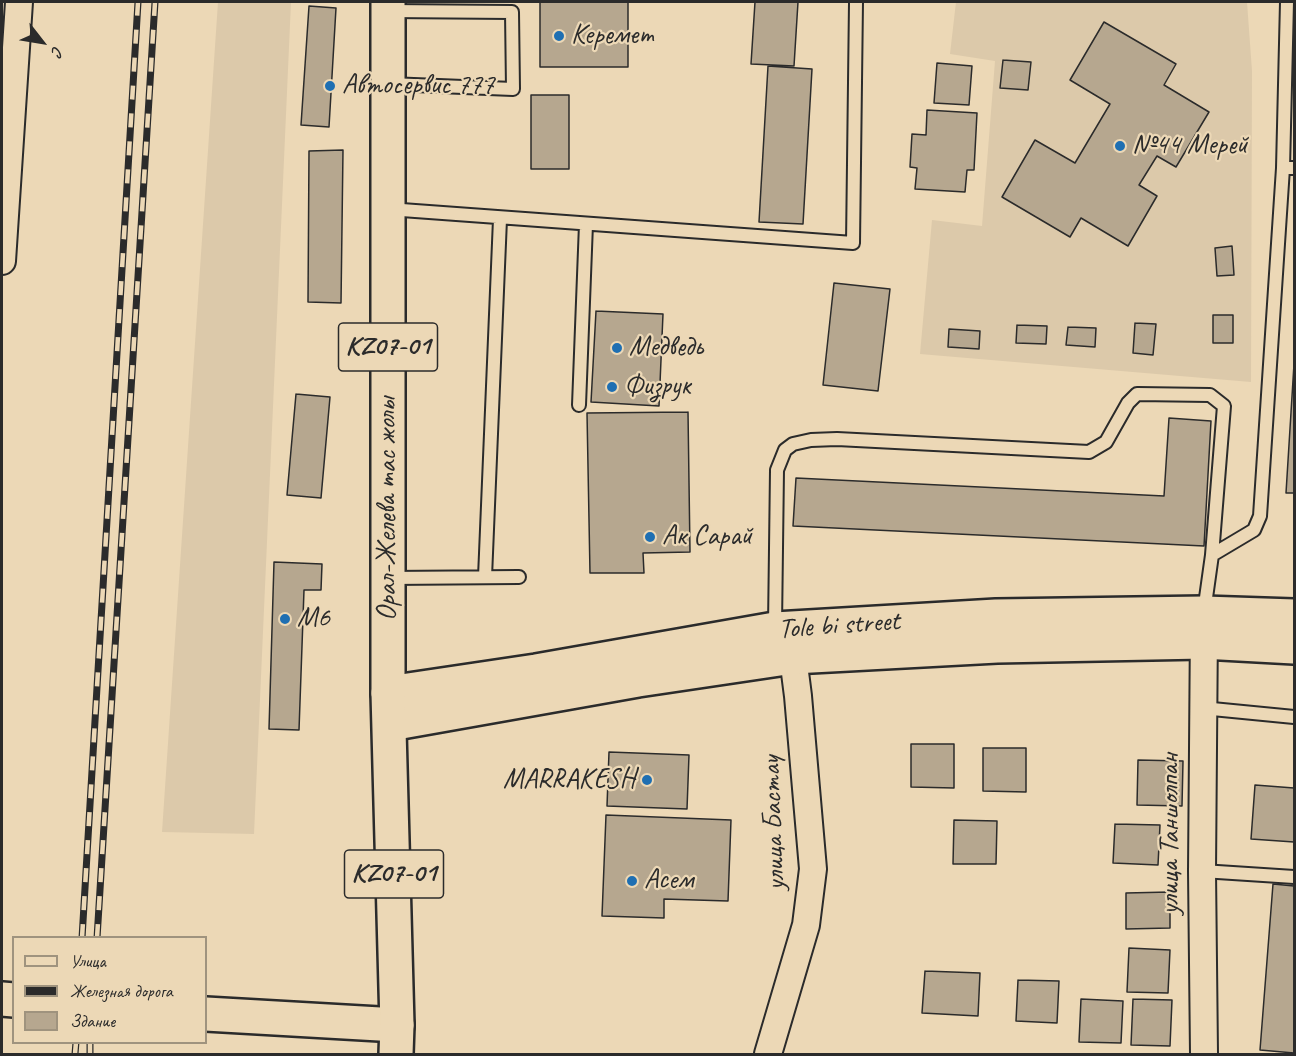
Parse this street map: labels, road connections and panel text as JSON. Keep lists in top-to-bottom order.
{
  "streets": {
    "main road": ["KZ07-01", "Орал-Желева тас жолы", "Tole bi street"],
    "street": ["улица Бастау", "улица Таншолпан"]
  },
  "crossings": [
    ["KZ07-01", "Орал-Желева тас жолы"],
    ["KZ07-01", "Tole bi street"],
    ["Орал-Желева тас жолы", "Tole bi street"],
    ["Tole bi street", "улица Бастау"],
    ["Tole bi street", "улица Таншолпан"]
  ],
  "places": [
    "Керемет",
    "Автосервис 777",
    "№44 Мерей",
    "Медведь",
    "Физрук",
    "Ак Сарай",
    "М6",
    "MARRAKESH",
    "Асем"
  ],
  "legend": ["Улица", "Железная дорога", "Здание"],
  "north": "bottom right"
}
